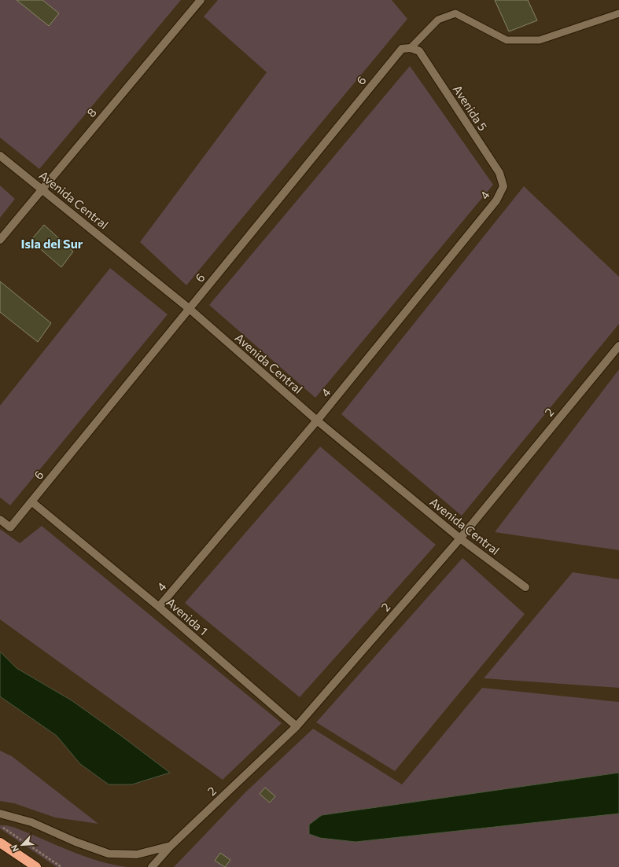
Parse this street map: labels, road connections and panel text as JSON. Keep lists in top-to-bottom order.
{
  "streets": {
    "street": [
      "6",
      "Avenida 5",
      "8",
      "4",
      "Avenida Central",
      "2",
      "Avenida 1"
    ]
  },
  "crossings": [
    ["6", "Avenida 5"],
    ["6", "Avenida Central"],
    ["6", "Avenida 1"],
    ["Avenida 5", "4"],
    ["8", "Avenida Central"],
    ["4", "Avenida Central"],
    ["4", "Avenida 1"],
    ["Avenida Central", "2"],
    ["2", "Avenida 1"]
  ],
  "districts": ["Isla del Sur"],
  "north": "bottom left"
}
